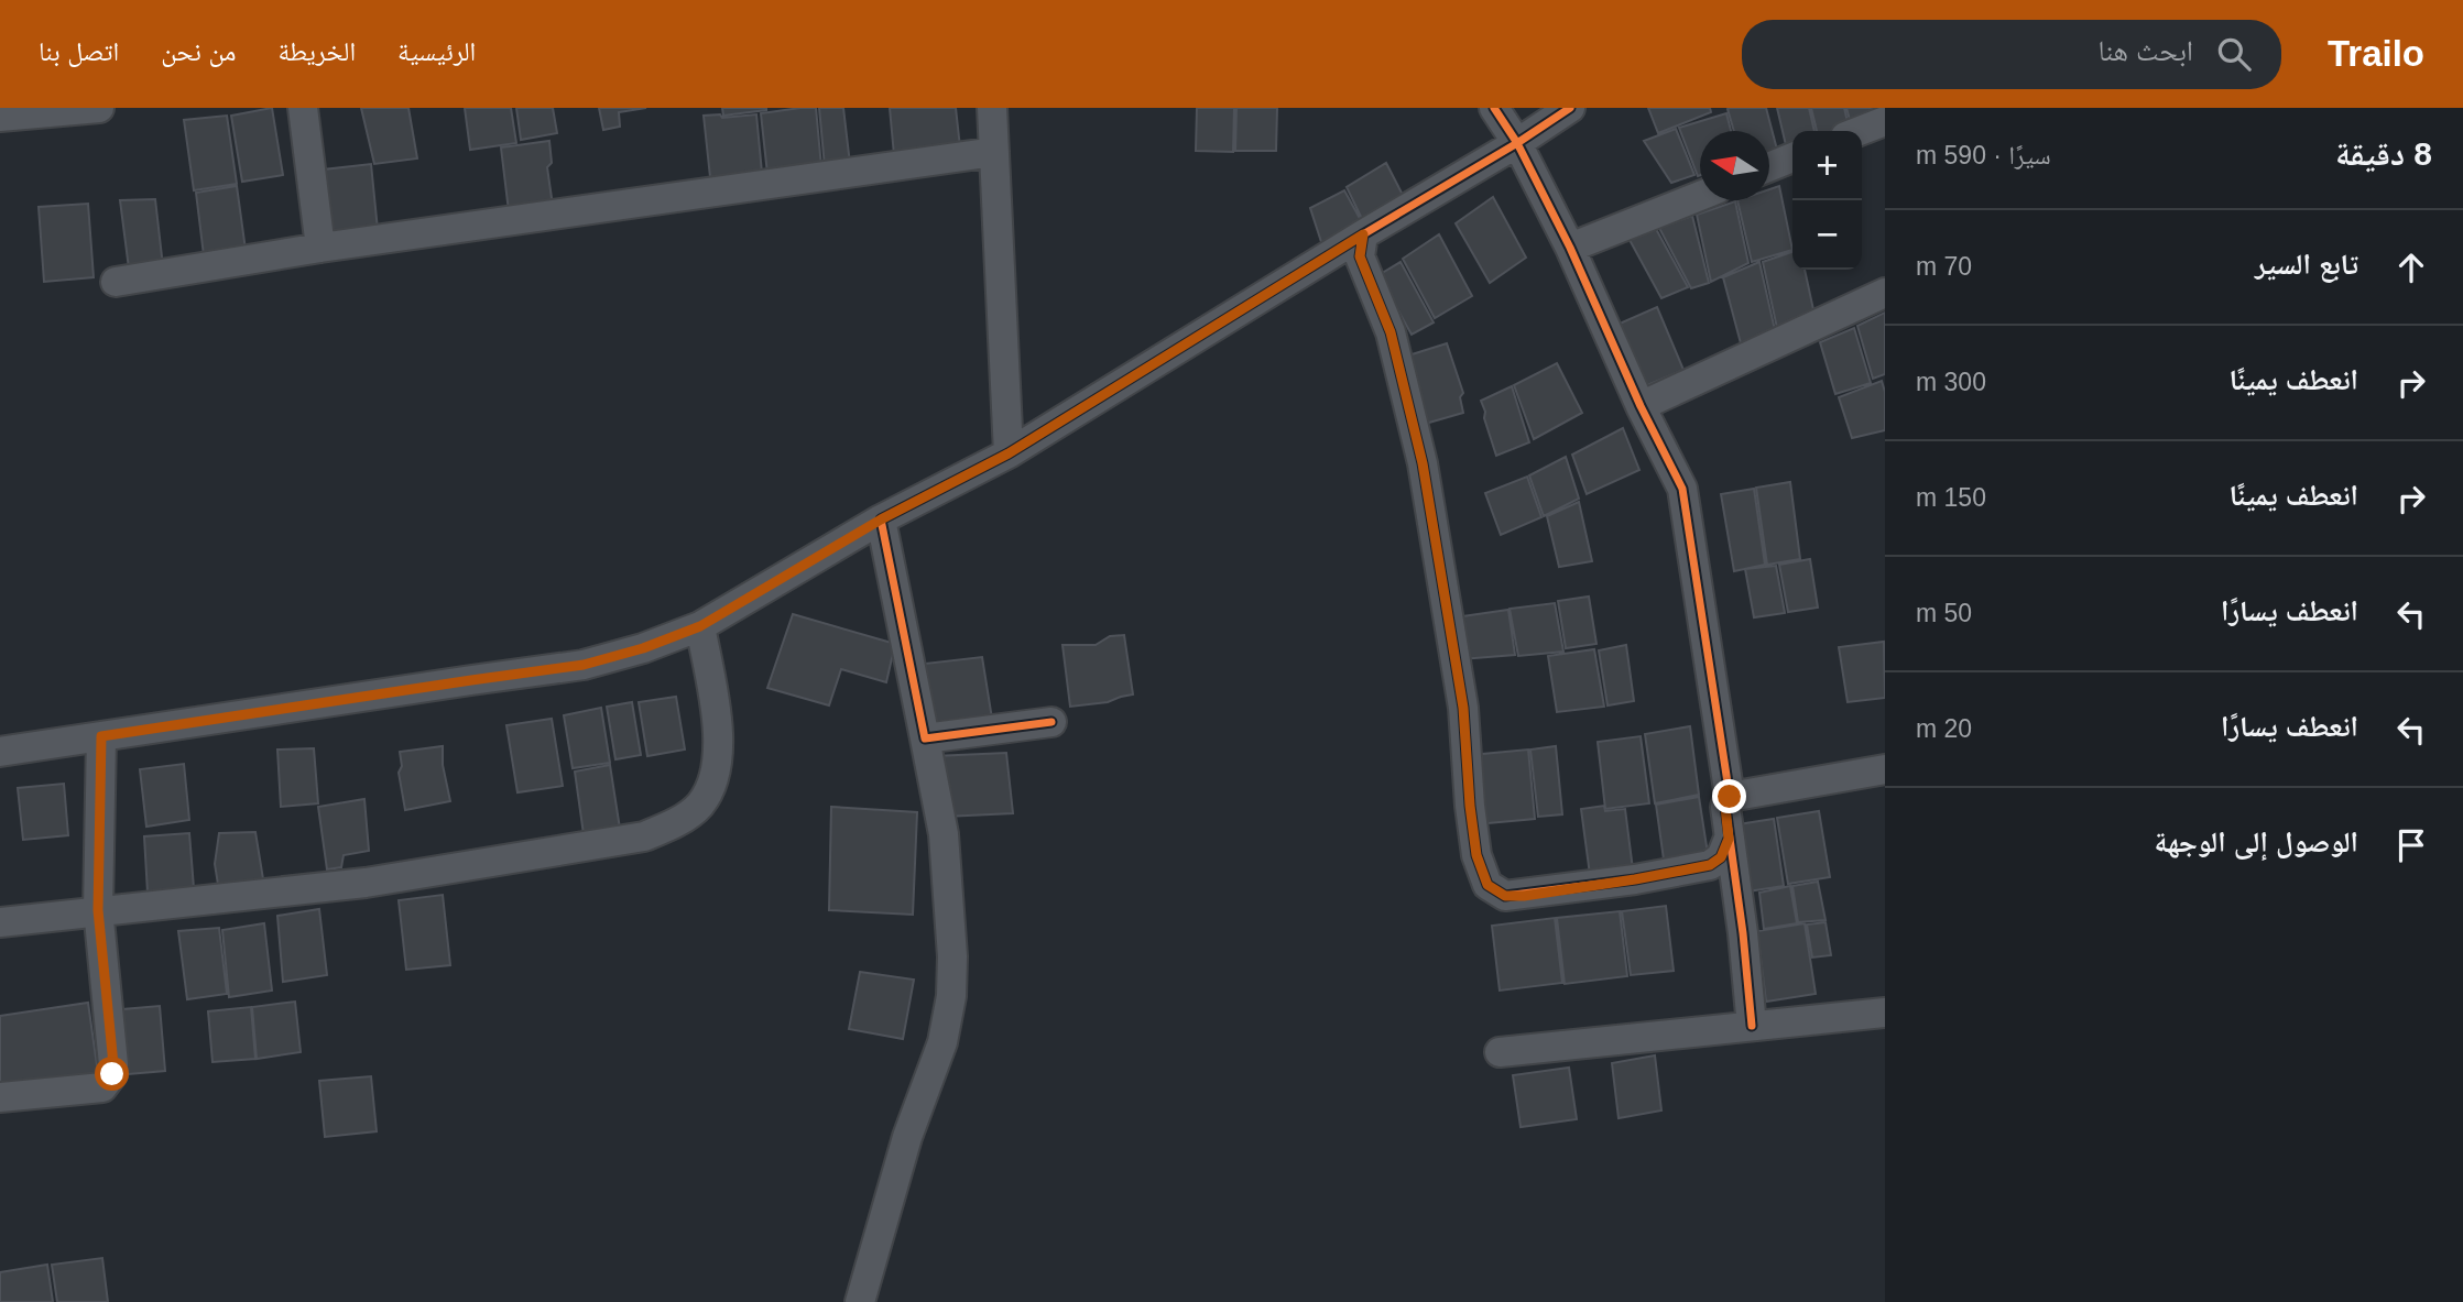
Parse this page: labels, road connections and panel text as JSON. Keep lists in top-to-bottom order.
{
  "north": "left",
  "page": {
    "header": "Trailo",
    "search": "ابحث هنا",
    "nav": [
      "الرئيسية",
      "الخريطة",
      "من نحن",
      "اتصل بنا"
    ],
    "heading": ["8 دقيقة", "سيرًا · 590 m"],
    "map_buttons": ["+", "−"],
    "list": [
      ["تابع السير", "70 m"],
      ["انعطف يمينًا", "300 m"],
      ["انعطف يمينًا", "150 m"],
      ["انعطف يسارًا", "50 m"],
      ["انعطف يسارًا", "20 m"],
      "الوصول إلى الوجهة"
    ]
  }
}
